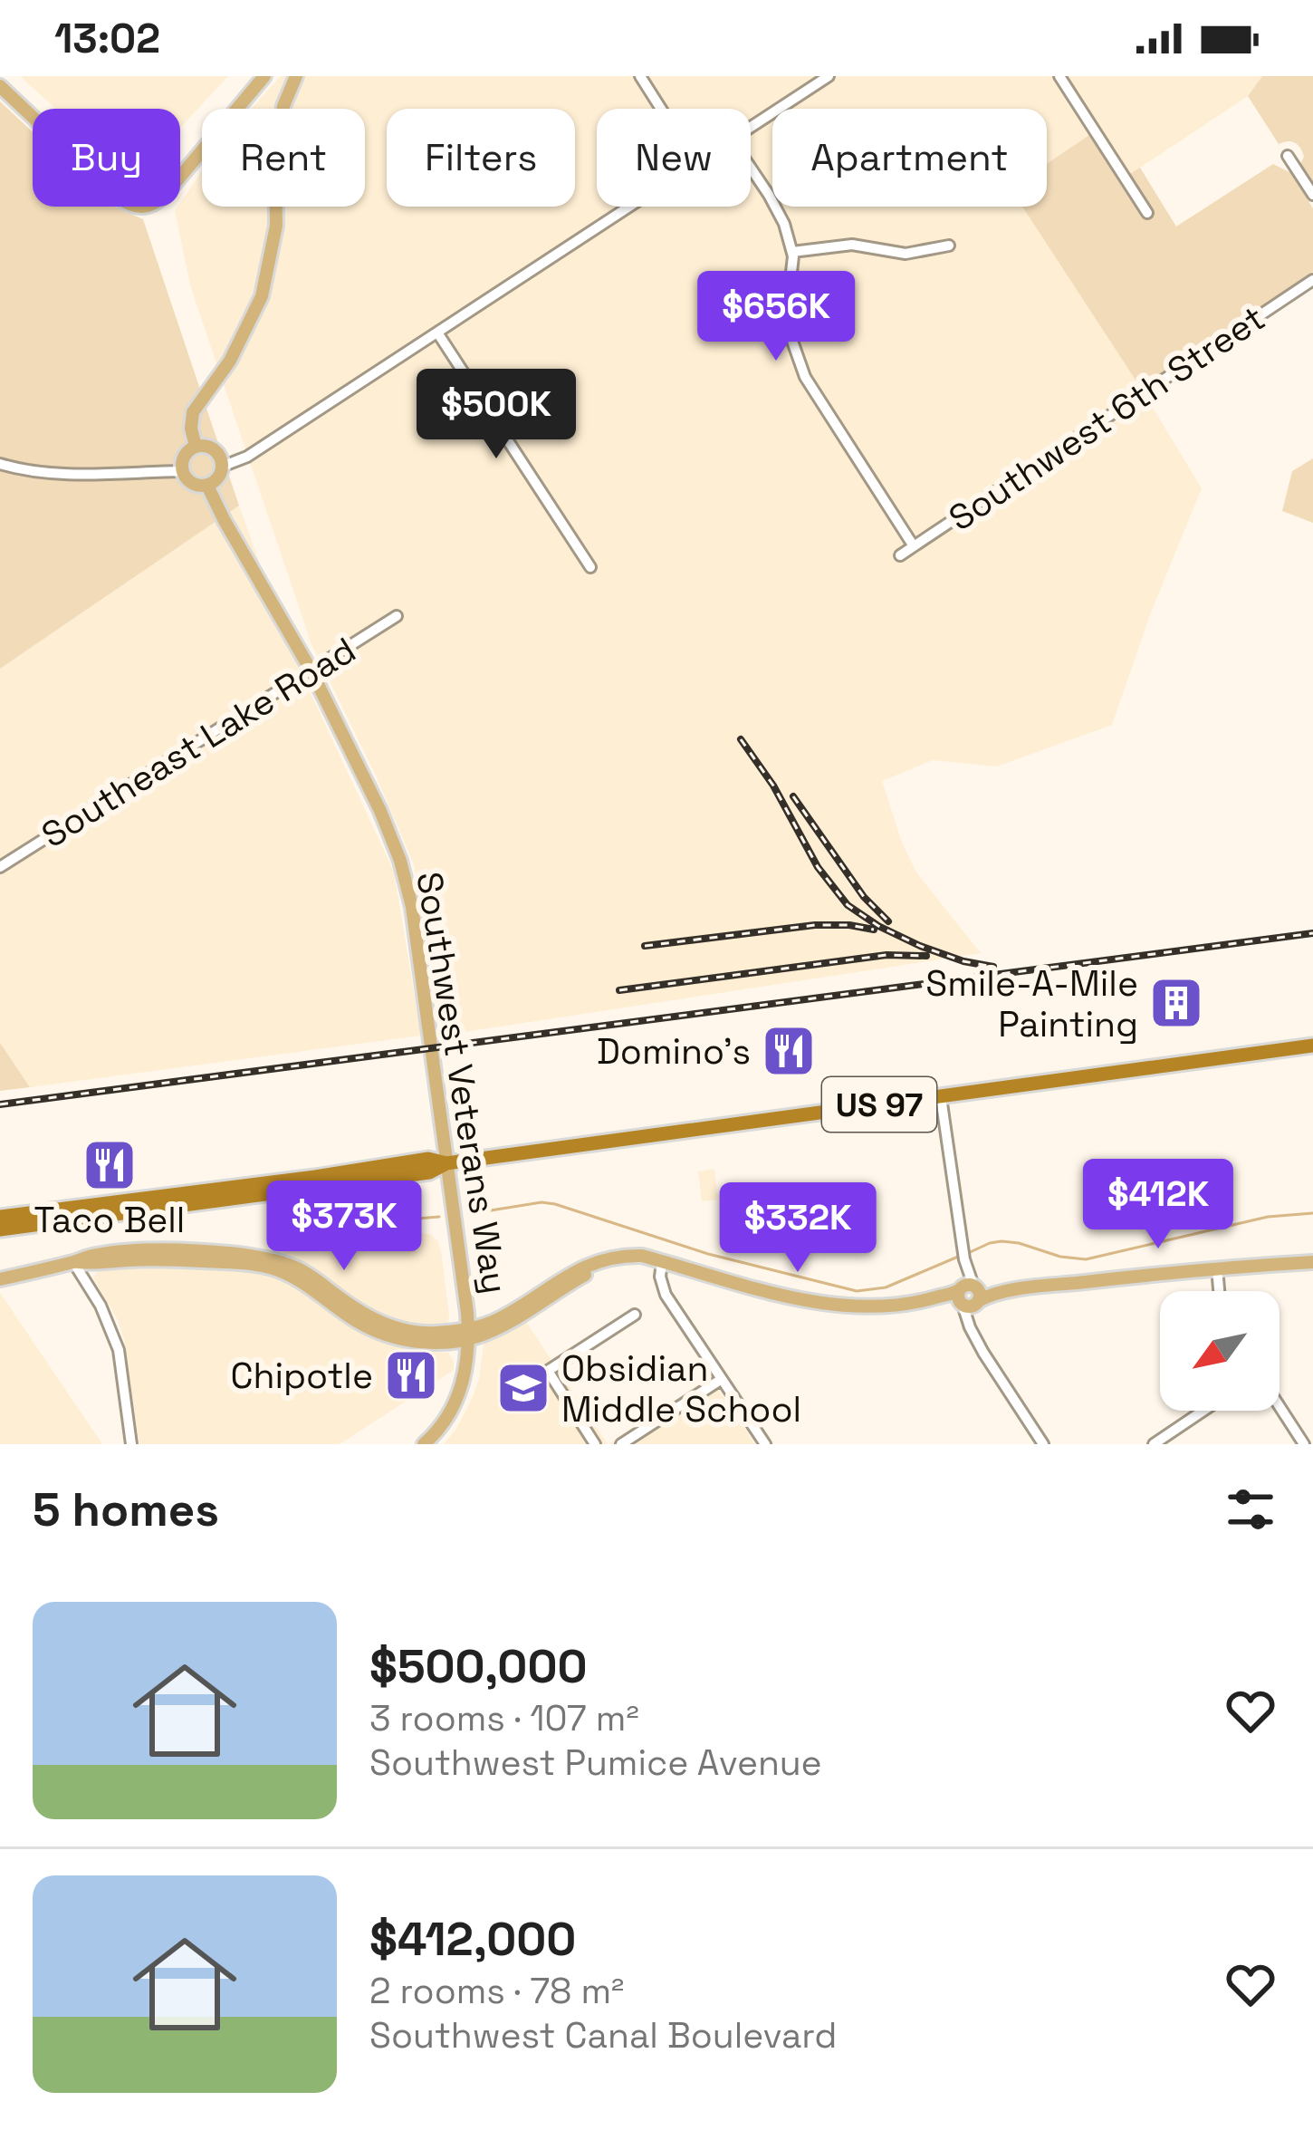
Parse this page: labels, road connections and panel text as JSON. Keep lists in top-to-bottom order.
{
  "streets": {
    "highway": ["US 97"],
    "main road": ["Southwest Veterans Way"],
    "street": ["Southwest 6th Street", "Southeast Lake Road"]
  },
  "crossings": [
    ["Southeast Lake Road", "Southwest Veterans Way"],
    ["Southwest Veterans Way", "US 97"]
  ],
  "places": {
    "building": ["Smile-A-Mile Painting"],
    "restaurant": ["Domino's", "Taco Bell", "Chipotle"],
    "school or university": ["Obsidian Middle School"]
  },
  "north": "bottom left",
  "page": {
    "status": "13:02",
    "chip": [
      "Buy",
      "Rent",
      "Filters",
      "New",
      "Apartment"
    ],
    "price": [
      "$656K",
      "$500K",
      "$412K",
      "$373K",
      "$332K"
    ],
    "heading": "5 homes",
    "list": [
      {
        "name": "$500,000",
        "note": "3 rooms · 107 m² · Southwest Pumice Avenue"
      },
      {
        "name": "$412,000",
        "note": "2 rooms · 78 m² · Southwest Canal Boulevard"
      }
    ]
  }
}
